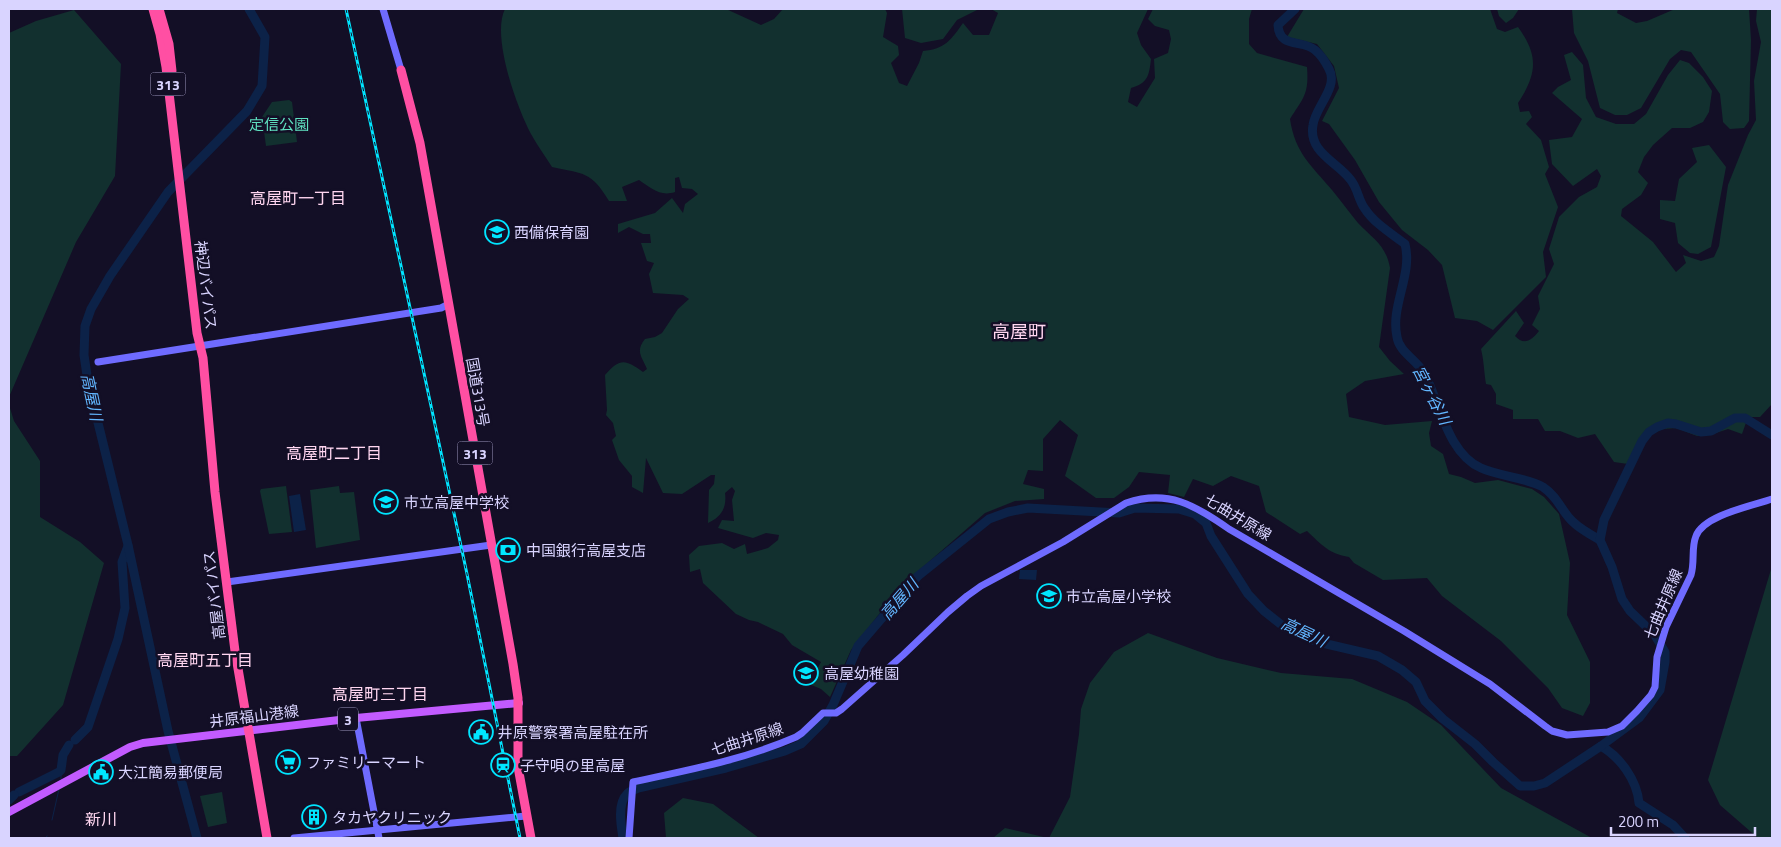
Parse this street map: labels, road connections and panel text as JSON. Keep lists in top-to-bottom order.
{
  "streets": {
    "highway": [
      "313",
      "神辺バイパス",
      "国道313号",
      "高屋バイパス"
    ],
    "main road": ["七曲井原線", "井原福山港線", "3"]
  },
  "crossings": [
    ["神辺バイパス", "高屋バイパス"],
    ["国道313号", "井原福山港線"],
    ["高屋バイパス", "井原福山港線"]
  ],
  "districts": [
    "高屋町一丁目",
    "高屋町",
    "高屋町二丁目",
    "高屋町五丁目",
    "高屋町三丁目",
    "新川"
  ],
  "water": ["宮ヶ谷川", "高屋川"],
  "parks": ["定信公園"],
  "places": {
    "school or university": [
      "西備保育園",
      "市立高屋中学校",
      "市立高屋小学校",
      "高屋幼稚園"
    ],
    "bank": ["中国銀行高屋支店"],
    "public building": ["井原警察署高屋駐在所", "大江簡易郵便局"],
    "supermarket": ["ファミリーマート"],
    "station": ["子守唄の里高屋"],
    "building": ["タカヤクリニック"]
  },
  "scale_bar": "200 m"
}
